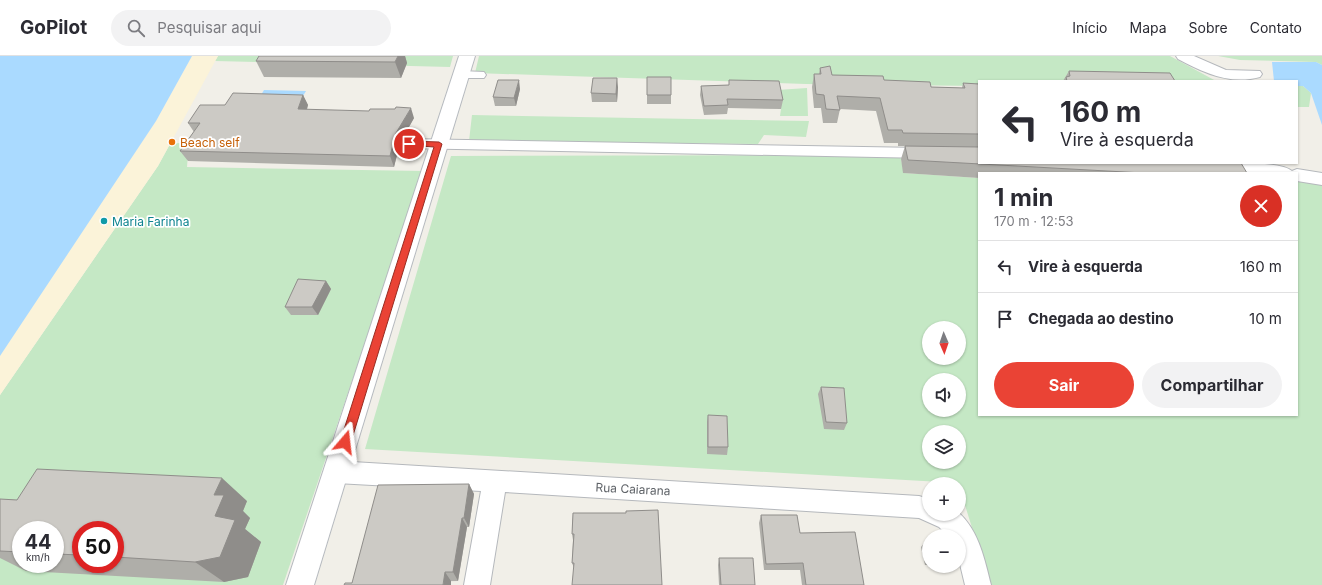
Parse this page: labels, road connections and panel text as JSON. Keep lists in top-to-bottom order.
{
  "streets": {
    "street": ["Rua Caiarana"]
  },
  "places": ["Beach self", "Maria Farinha"],
  "north": "bottom",
  "page": {
    "header": "GoPilot",
    "search": "Pesquisar aqui",
    "nav": [
      "Início",
      "Mapa",
      "Sobre",
      "Contato"
    ],
    "turn": ["160 m", "Vire à esquerda"],
    "heading": ["1 min", "170 m · 12:53"],
    "list": [
      {
        "name": "Vire à esquerda",
        "value": "160 m"
      },
      {
        "name": "Chegada ao destino",
        "value": "10 m"
      }
    ],
    "map_buttons": ["+", "−"],
    "buttons": ["Sair", "Compartilhar"],
    "speed": "44 km/h",
    "limit": "50"
  }
}
